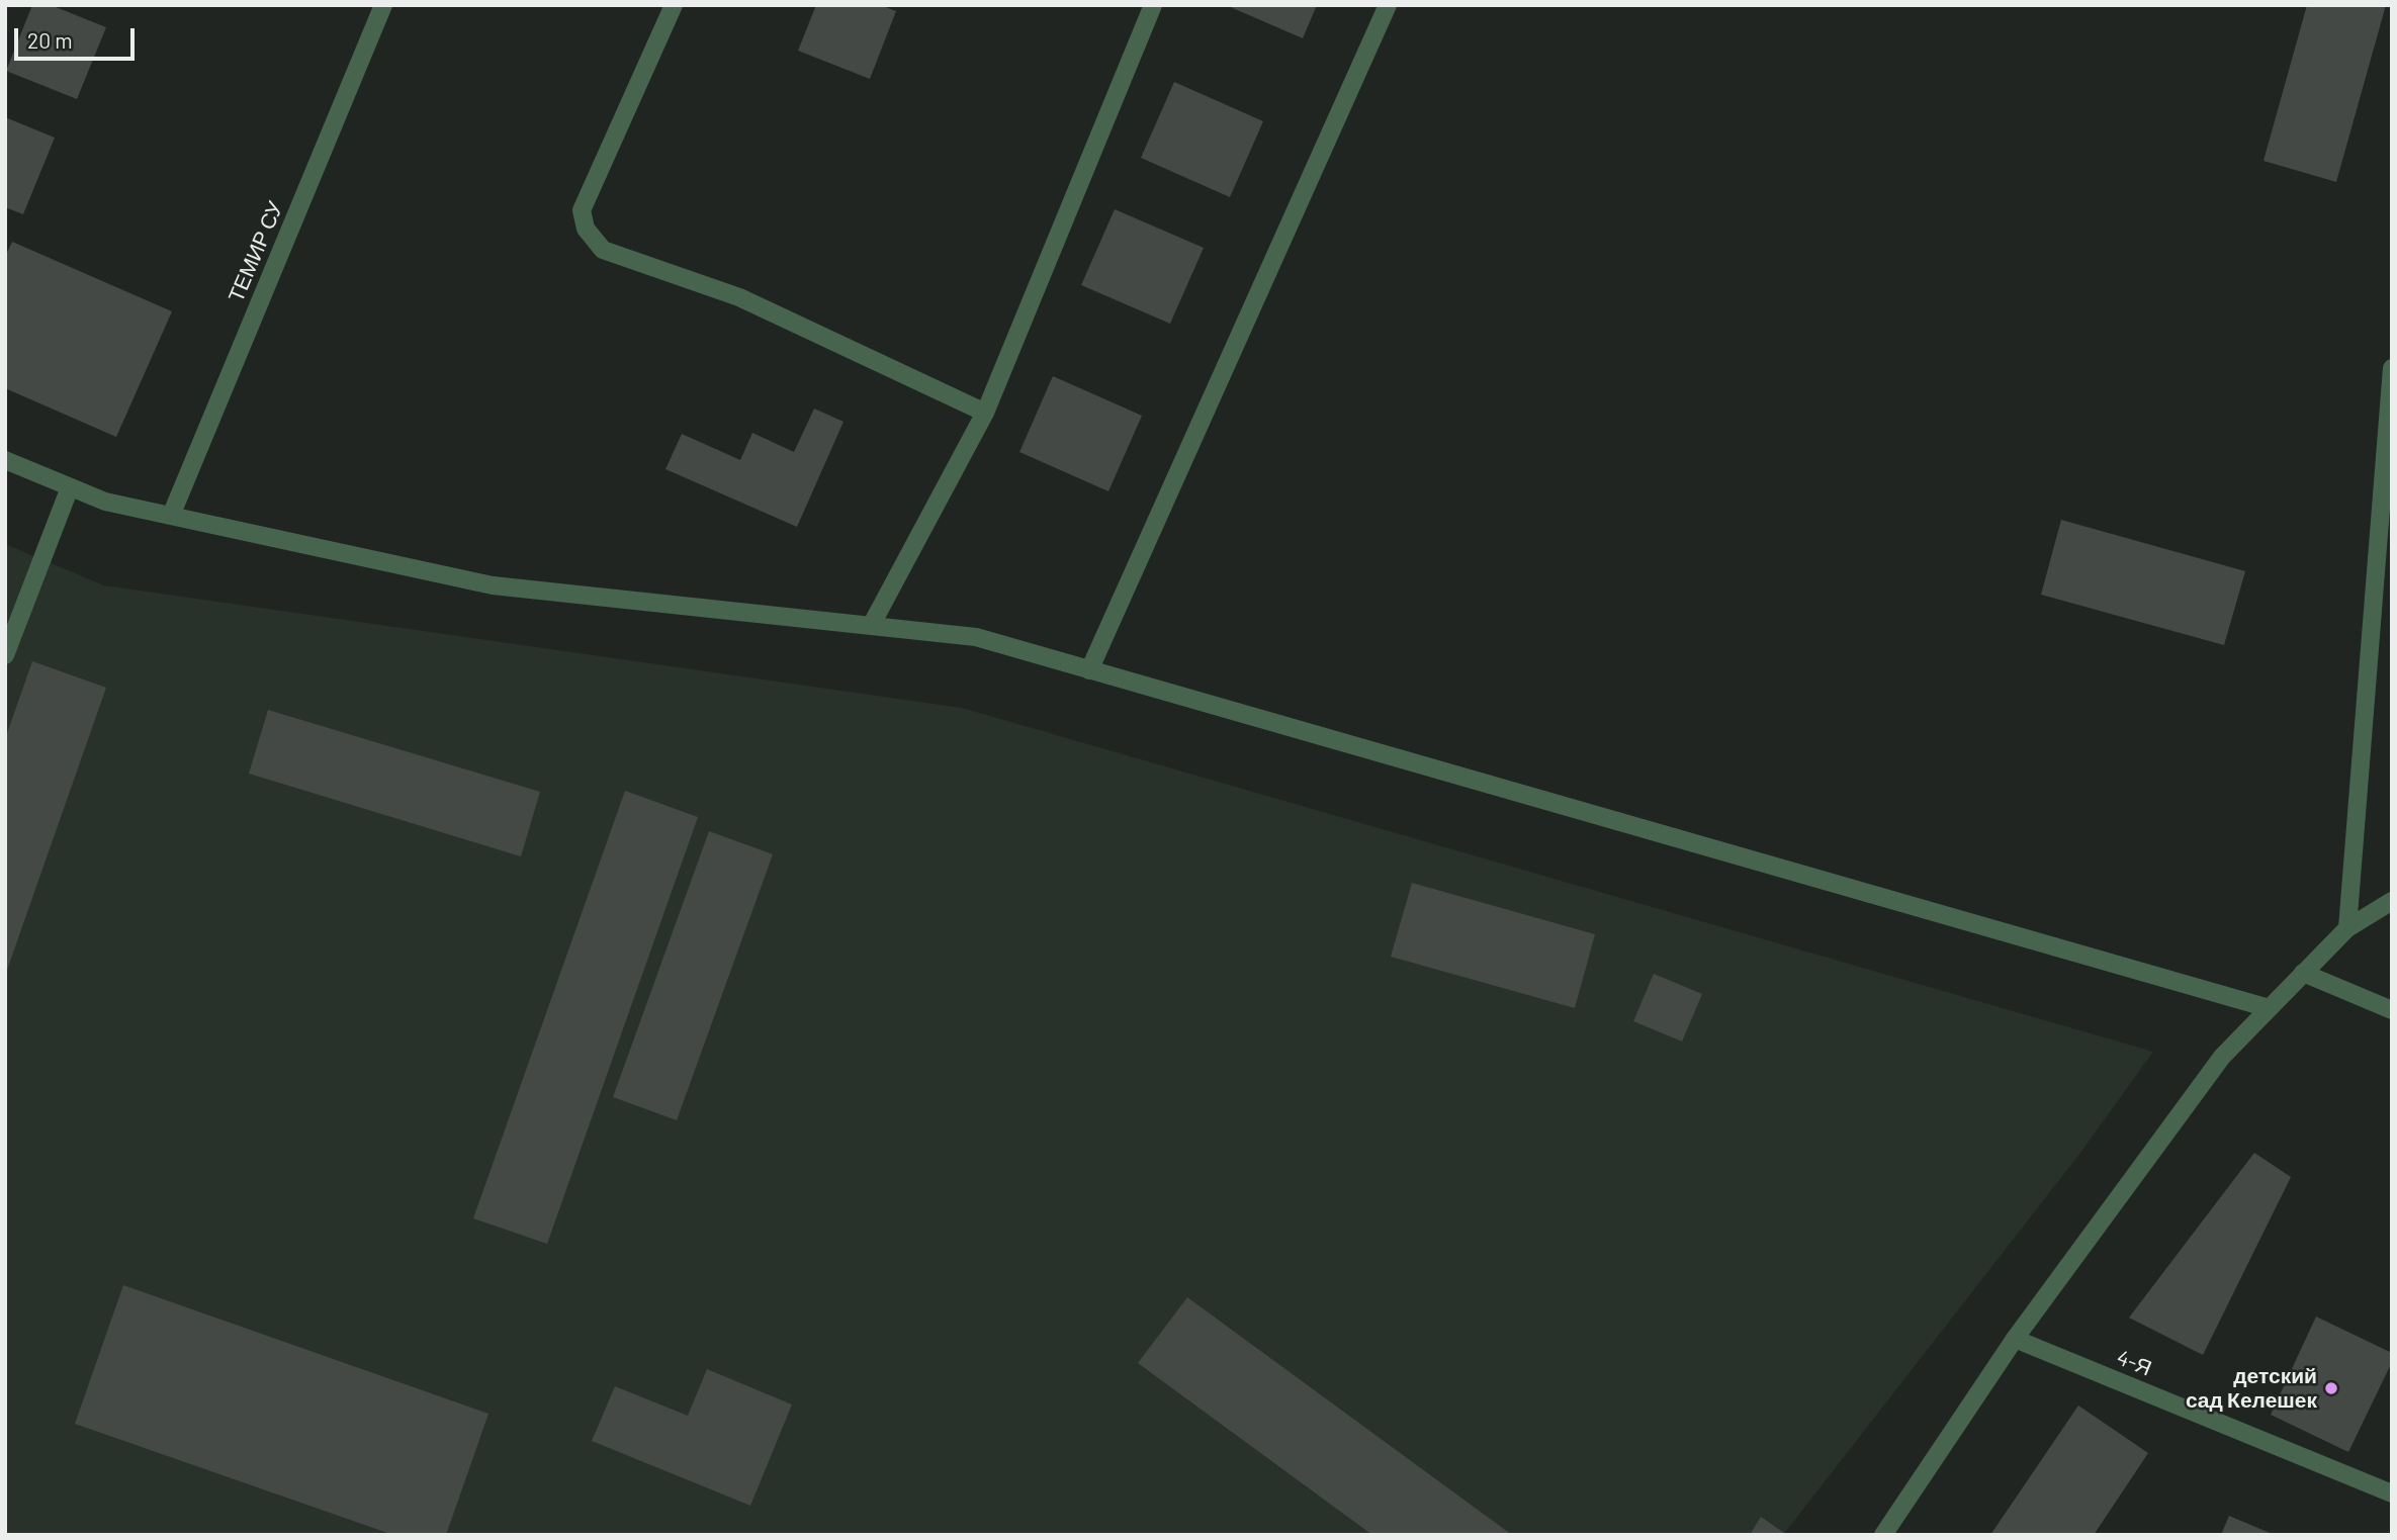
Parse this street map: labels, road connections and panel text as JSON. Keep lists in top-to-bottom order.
{
  "streets": {
    "street": ["ТЕМИР СУ", "4-Я"]
  },
  "places": ["детский сад Келешек"],
  "scale_bar": "20 m"
}
